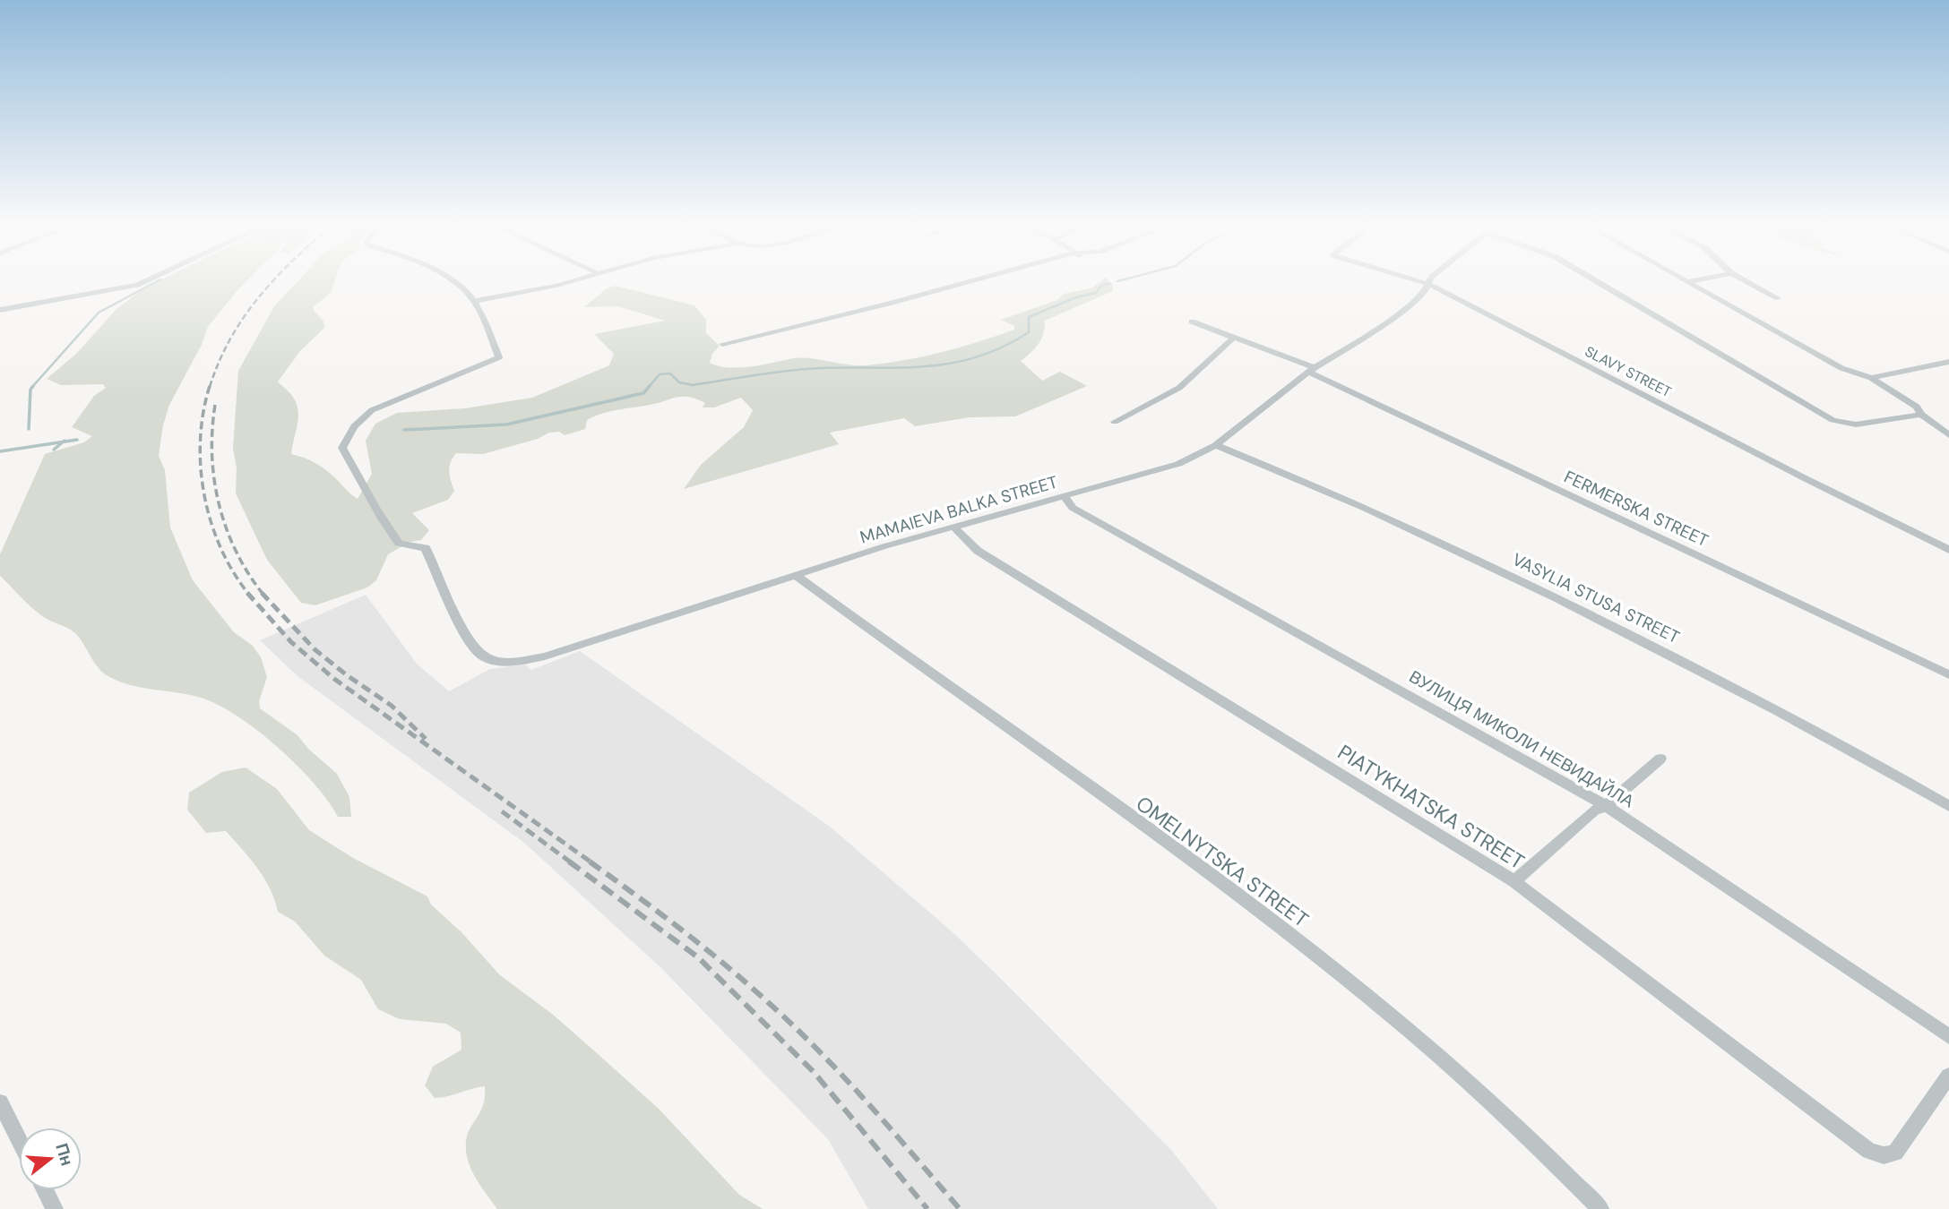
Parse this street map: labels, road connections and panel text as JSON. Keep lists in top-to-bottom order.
{
  "streets": {
    "street": [
      "SLAVY STREET",
      "FERMERSKA STREET",
      "MAMAIEVA BALKA STREET",
      "VASYLIA STUSA STREET",
      "ВУЛИЦЯ МИКОЛИ НЕВИДАЙЛА",
      "PIATYKHATSKA STREET",
      "OMELNYTSKA STREET"
    ]
  },
  "crossings": [
    ["SLAVY STREET", "MAMAIEVA BALKA STREET"],
    ["FERMERSKA STREET", "MAMAIEVA BALKA STREET"],
    ["MAMAIEVA BALKA STREET", "VASYLIA STUSA STREET"],
    ["MAMAIEVA BALKA STREET", "ВУЛИЦЯ МИКОЛИ НЕВИДАЙЛА"],
    ["MAMAIEVA BALKA STREET", "PIATYKHATSKA STREET"],
    ["MAMAIEVA BALKA STREET", "OMELNYTSKA STREET"]
  ],
  "north": "right"
}
